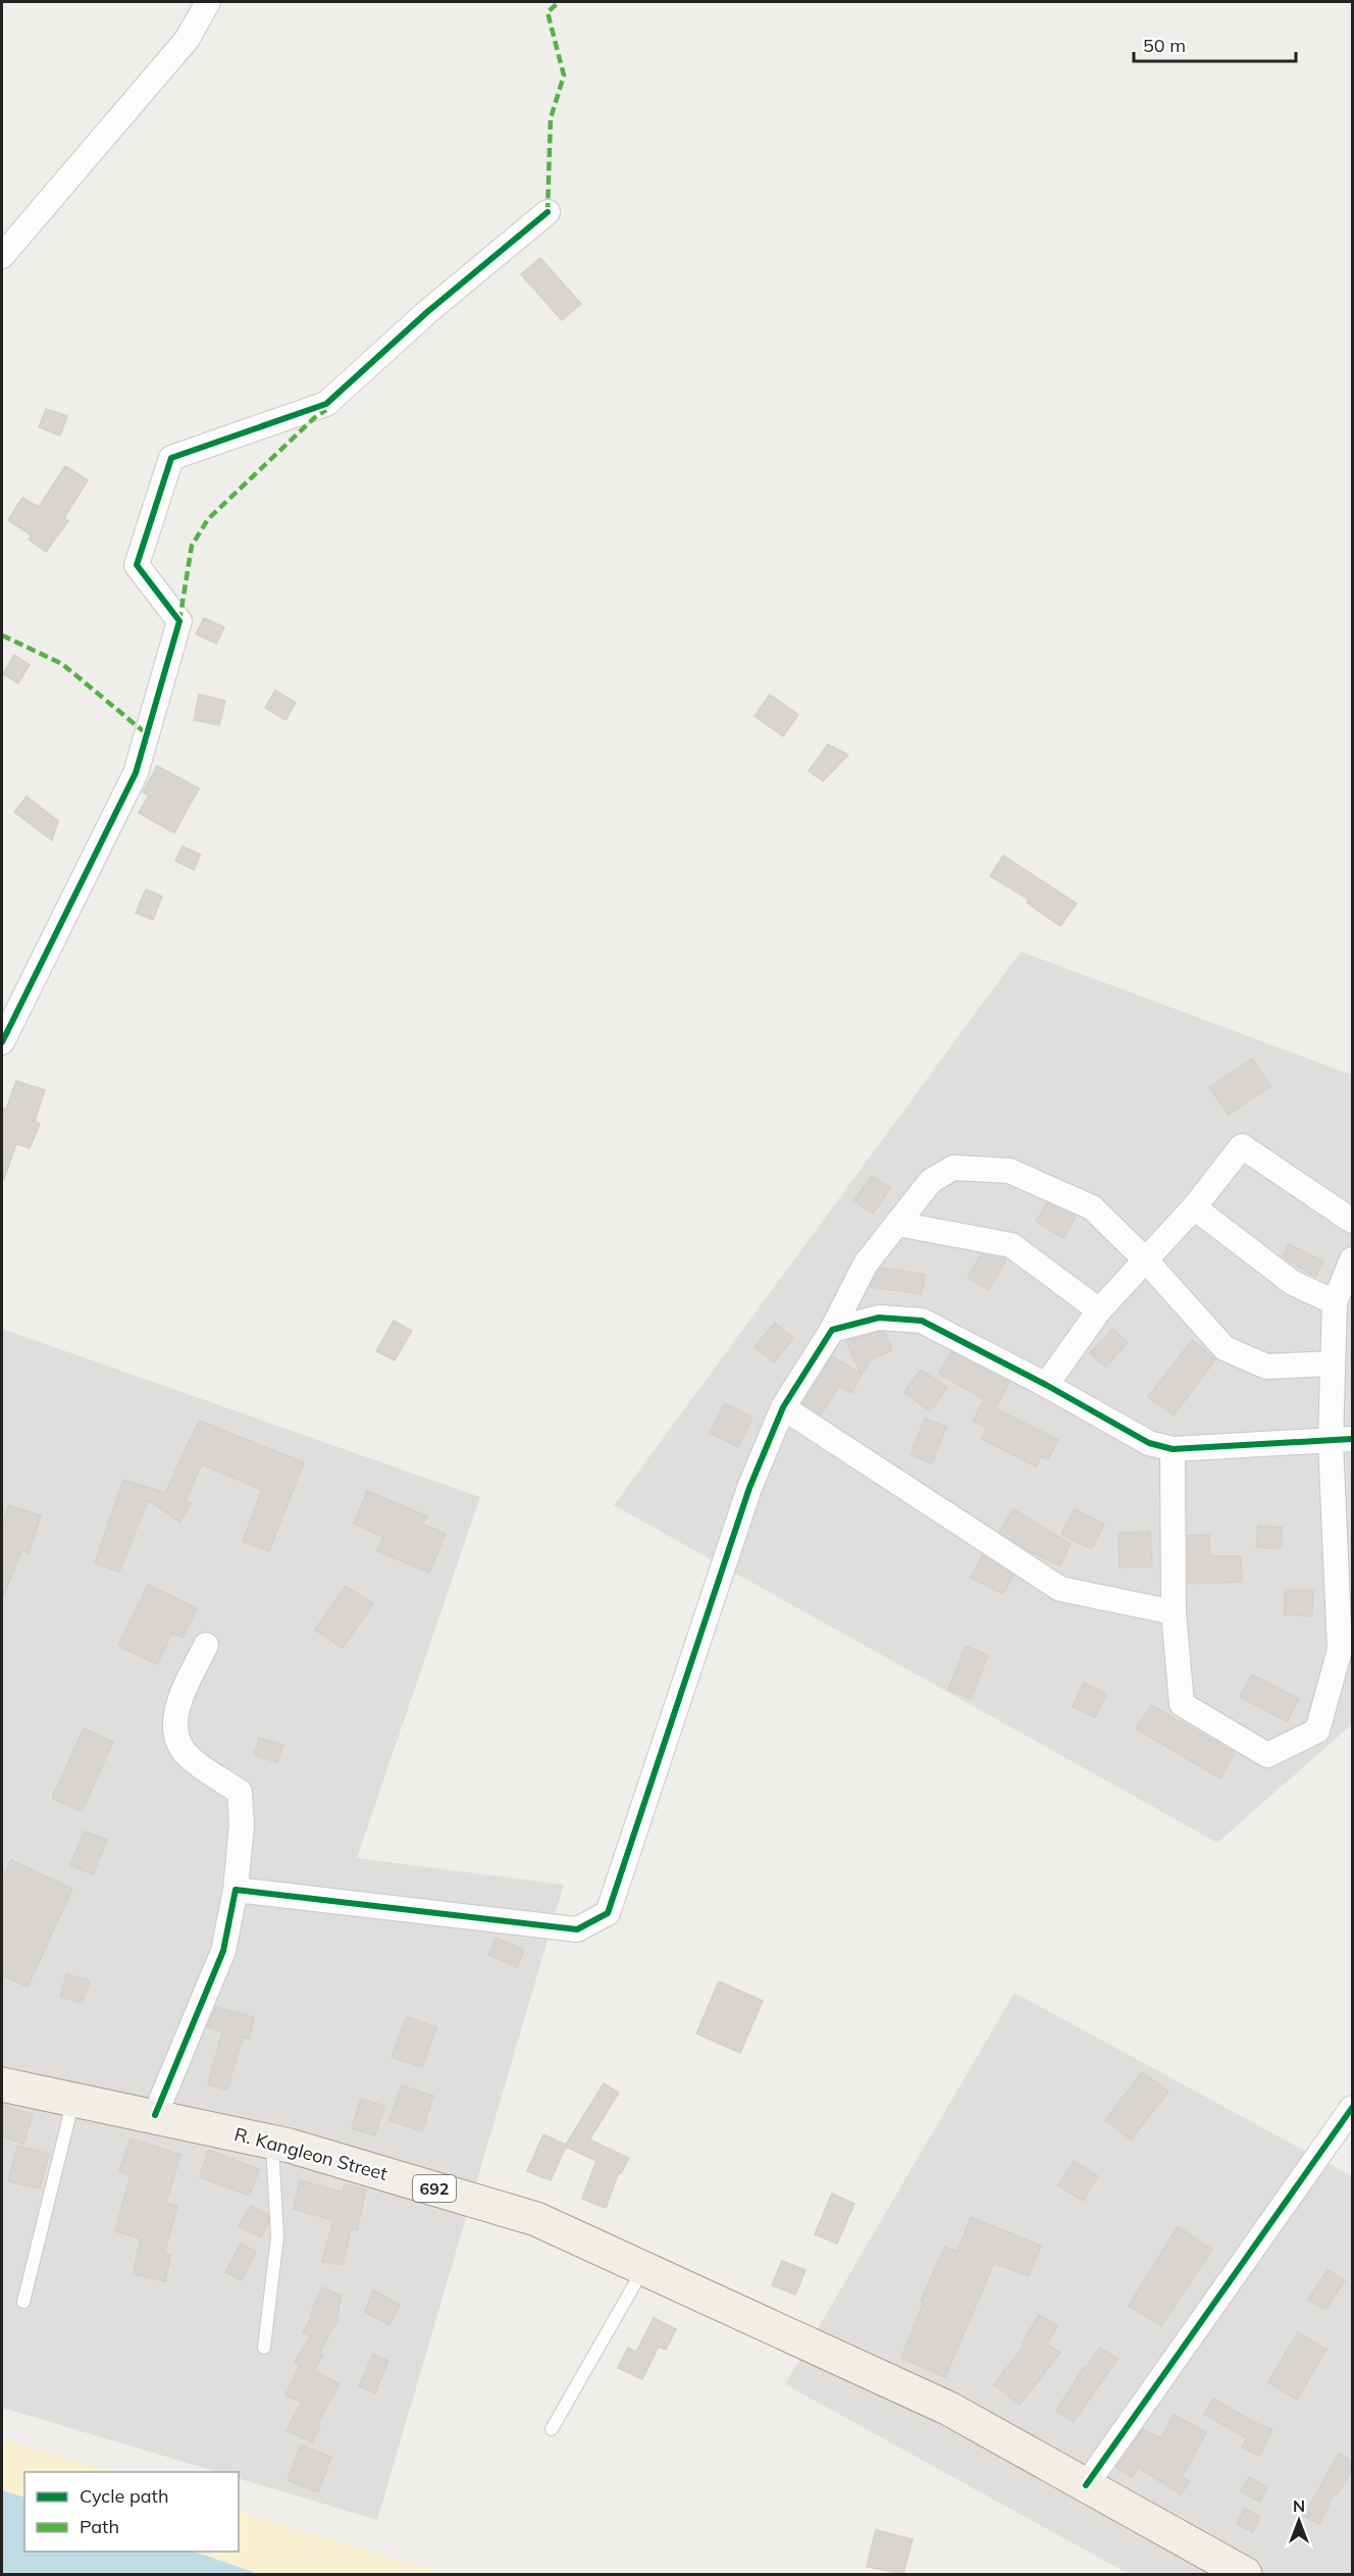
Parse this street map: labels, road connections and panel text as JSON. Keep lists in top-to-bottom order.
{
  "streets": {
    "main road": ["R. Kangleon Street", "692"]
  },
  "crossings": [
    ["R. Kangleon Street", "692"]
  ],
  "legend": ["Cycle path", "Path"],
  "scale_bar": "50 m",
  "north": "top"
}
